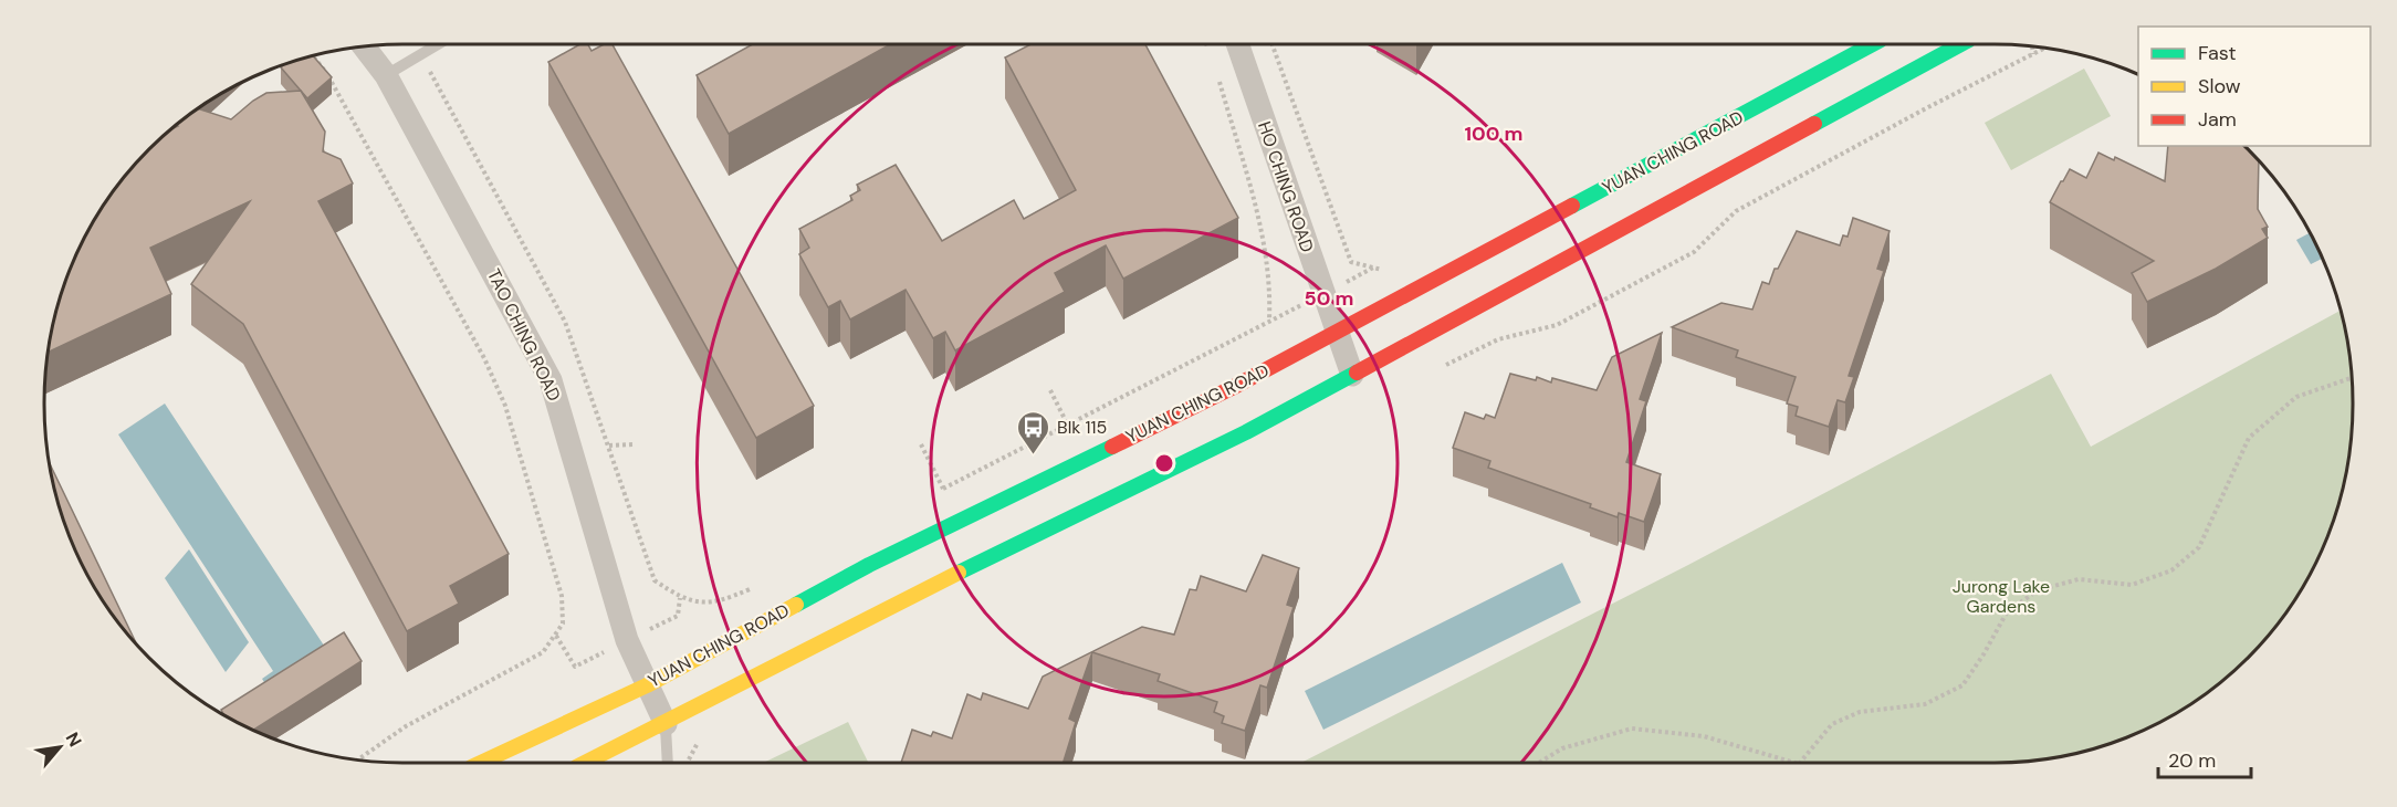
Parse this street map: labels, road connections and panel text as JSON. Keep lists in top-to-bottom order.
{
  "streets": {
    "street": ["YUAN CHING ROAD", "HO CHING ROAD", "TAO CHING ROAD"]
  },
  "crossings": [
    ["YUAN CHING ROAD", "HO CHING ROAD"],
    ["YUAN CHING ROAD", "TAO CHING ROAD"]
  ],
  "parks": ["Jurong Lake Gardens"],
  "places": {
    "bus stop": ["Blk 115"]
  },
  "legend": ["Fast", "Slow", "Jam"],
  "scale_bar": "20 m",
  "north": "top right",
  "rings": ["100 m", "50 m"]
}
